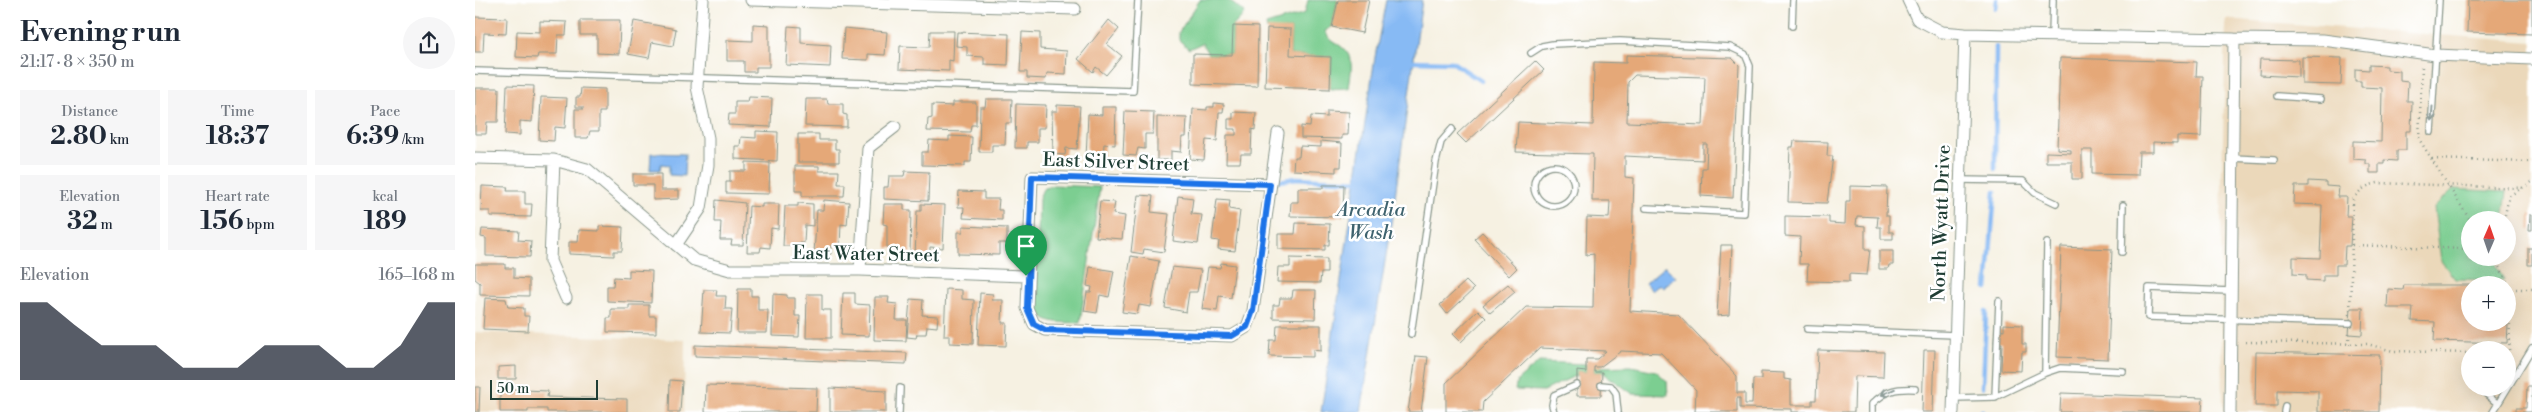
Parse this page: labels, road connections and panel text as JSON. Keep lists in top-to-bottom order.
{
  "streets": {
    "street": ["East Silver Street", "North Wyatt Drive", "East Water Street"]
  },
  "crossings": [
    ["East Silver Street", "East Water Street"]
  ],
  "water": ["Arcadia Wash"],
  "scale_bar": "50 m",
  "north": "top",
  "page": {
    "heading": ["Evening run", "21:17 · 8 × 350 m"],
    "stats": [
      ["Distance", "2.80 km"],
      ["Time", "18:37"],
      ["Pace", "6:39 /km"],
      ["Elevation", "32 m"],
      ["Heart rate", "156 bpm"],
      ["kcal", "189"]
    ],
    "map_buttons": ["+", "−"],
    "chart": ["Elevation", "165–168 m"],
    "scale": "50 m"
  }
}
